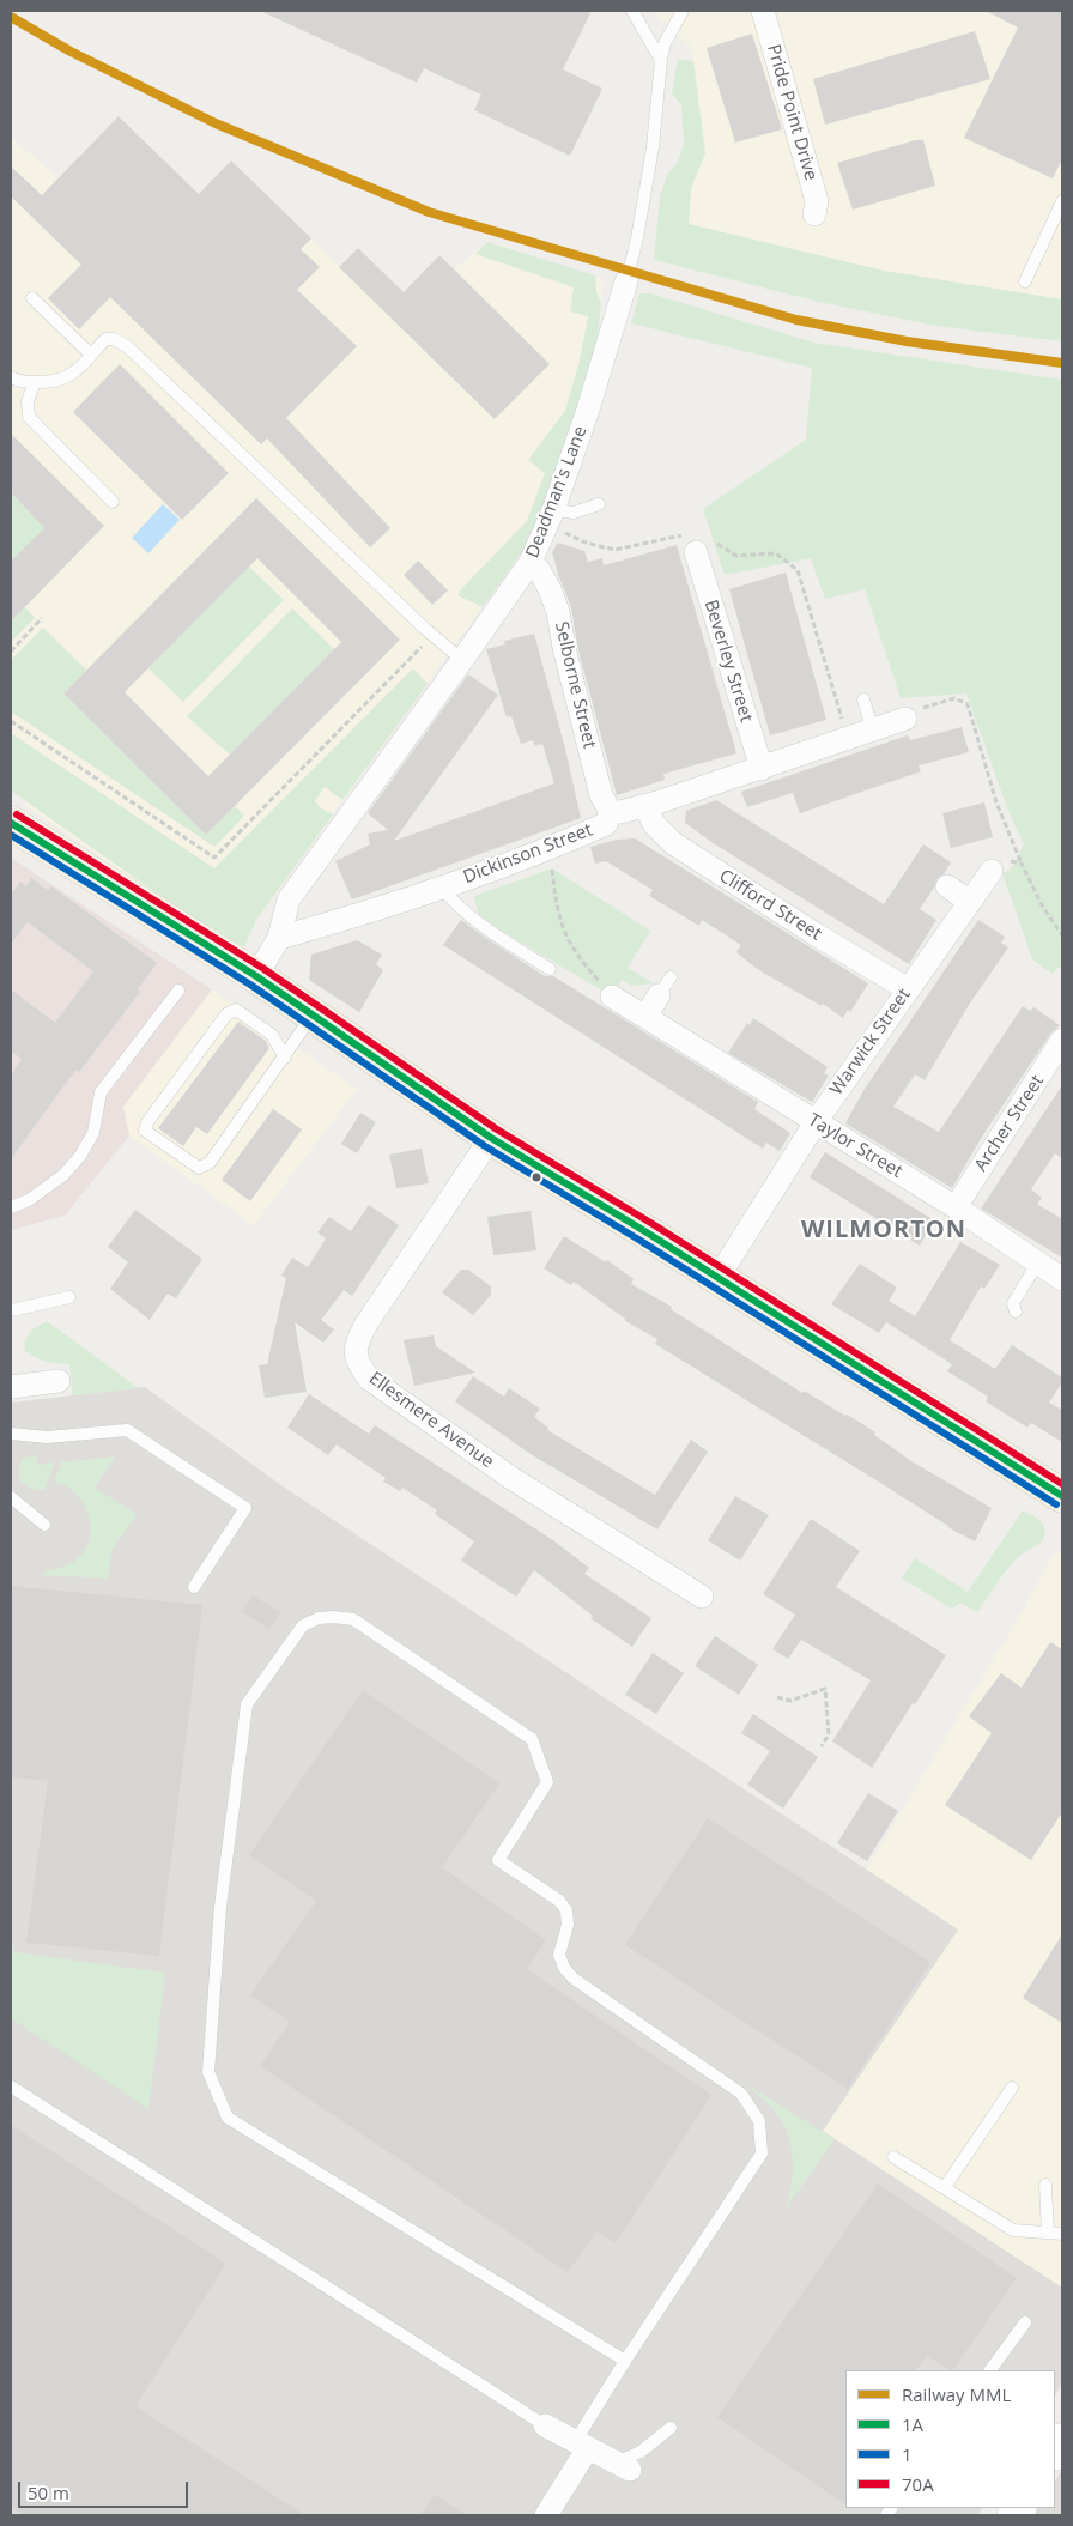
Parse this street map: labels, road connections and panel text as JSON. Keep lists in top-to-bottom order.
{
  "streets": {
    "street": [
      "Pride Point Drive",
      "Deadman's Lane",
      "Beverley Street",
      "Selborne Street",
      "Dickinson Street",
      "Clifford Street",
      "Warwick Street",
      "Archer Street",
      "Taylor Street",
      "Ellesmere Avenue"
    ]
  },
  "crossings": [
    ["Deadman's Lane", "Selborne Street"],
    ["Deadman's Lane", "Dickinson Street"],
    ["Beverley Street", "Dickinson Street"],
    ["Selborne Street", "Dickinson Street"],
    ["Dickinson Street", "Clifford Street"],
    ["Clifford Street", "Warwick Street"],
    ["Warwick Street", "Taylor Street"],
    ["Archer Street", "Taylor Street"]
  ],
  "districts": ["WILMORTON"],
  "lines": [
    "rail line MML",
    "transit line 70A",
    "transit line 1A",
    "transit line 1"
  ],
  "legend": [
    "Railway MML",
    "1A",
    "1",
    "70A"
  ],
  "scale_bar": "50 m"
}
